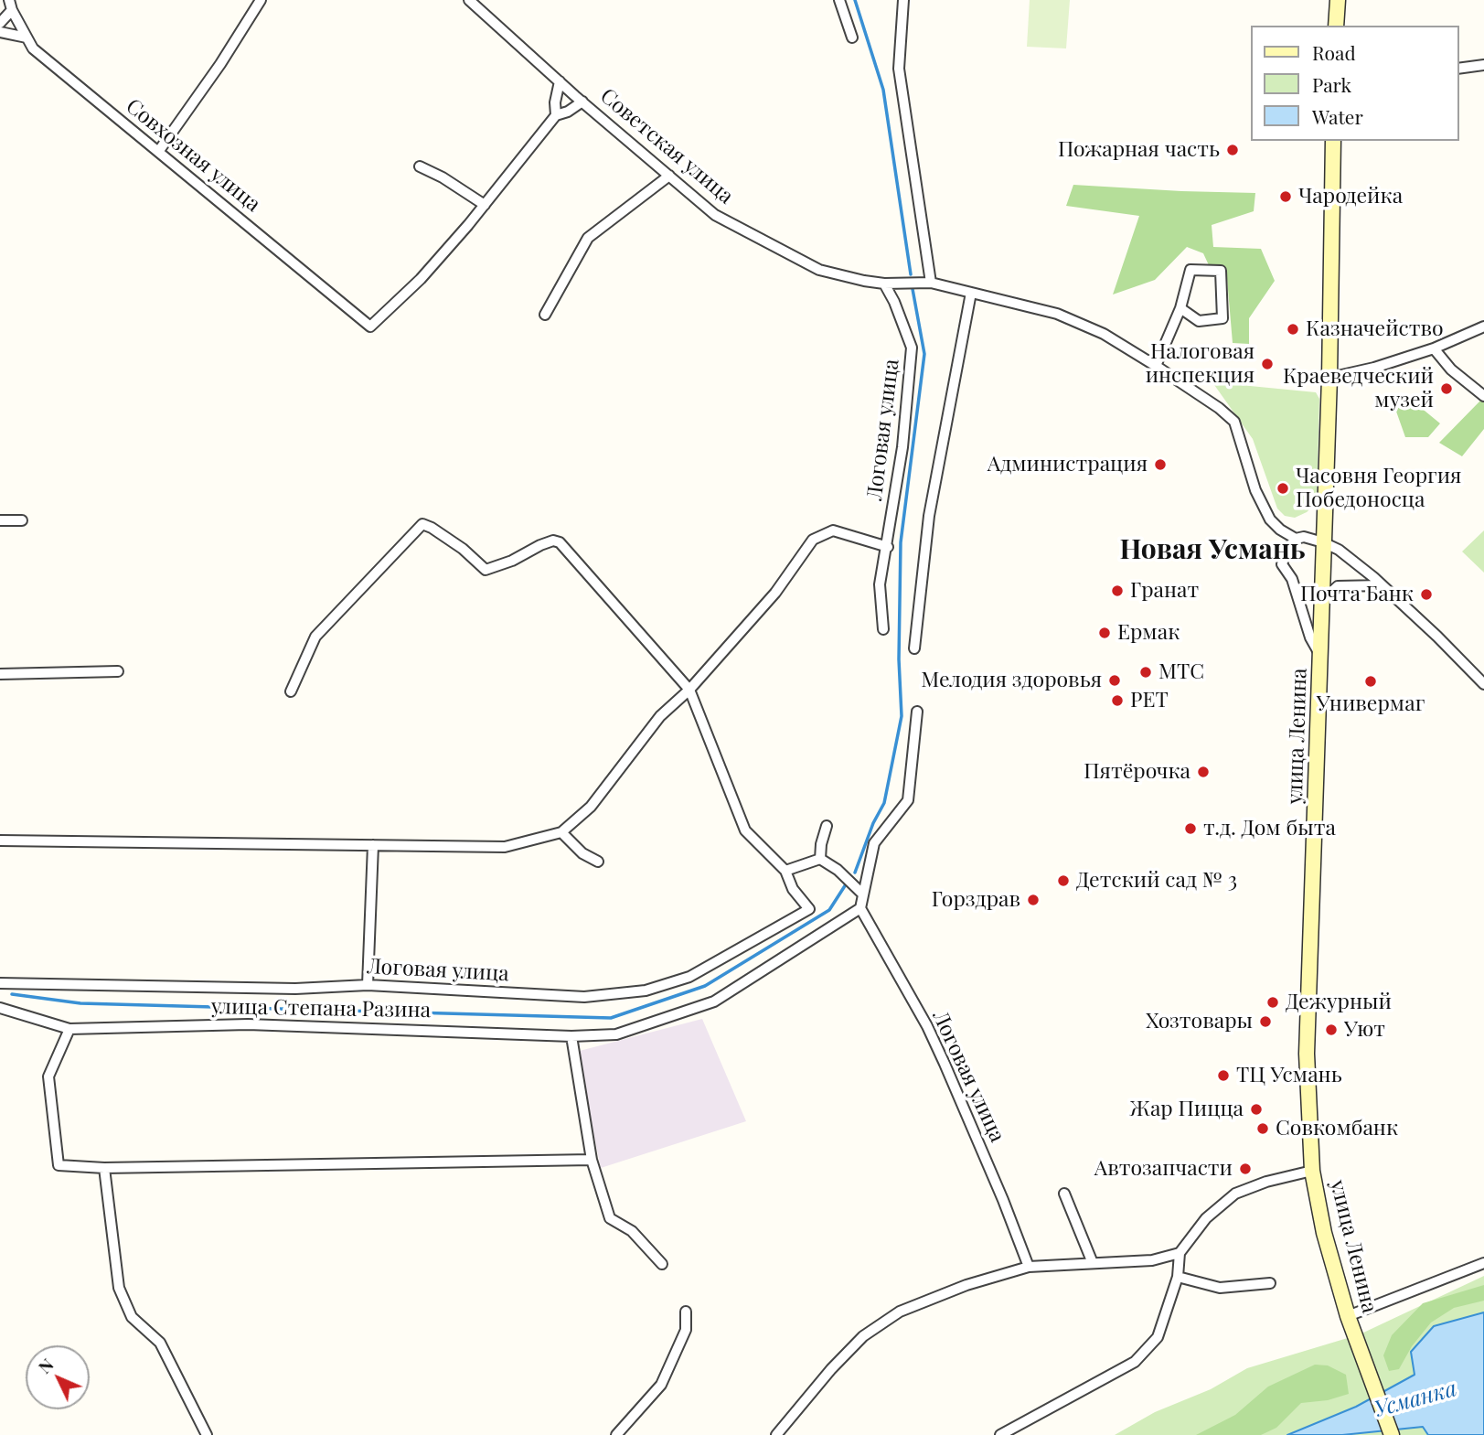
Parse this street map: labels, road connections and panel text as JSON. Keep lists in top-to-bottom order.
{
  "streets": {
    "main road": ["улица Ленина"],
    "street": [
      "Советская улица",
      "Совхозная улица",
      "Логовая улица",
      "улица Степана Разина"
    ]
  },
  "crossings": [
    ["Советская улица", "Логовая улица"],
    ["Советская улица", "улица Ленина"],
    ["Логовая улица", "улица Степана Разина"]
  ],
  "districts": ["Новая Усмань"],
  "water": ["Усманка"],
  "places": [
    "Пожарная часть",
    "Чародейка",
    "Казначейство",
    "Налоговая инспекция",
    "Краеведческий музей",
    "Администрация",
    "Часовня Георгия Победоносца",
    "Гранат",
    "Почта Банк",
    "Ермак",
    "МТС",
    "Мелодия здоровья",
    "Универмаг",
    "РЕТ",
    "Пятёрочка",
    "т.д. Дом быта",
    "Детский сад № 3",
    "Горздрав",
    "Дежурный",
    "Хозтовары",
    "Уют",
    "ТЦ Усмань",
    "Жар Пицца",
    "Совкомбанк",
    "Автозапчасти"
  ],
  "legend": ["Road", "Park", "Water"],
  "north": "top left"
}
